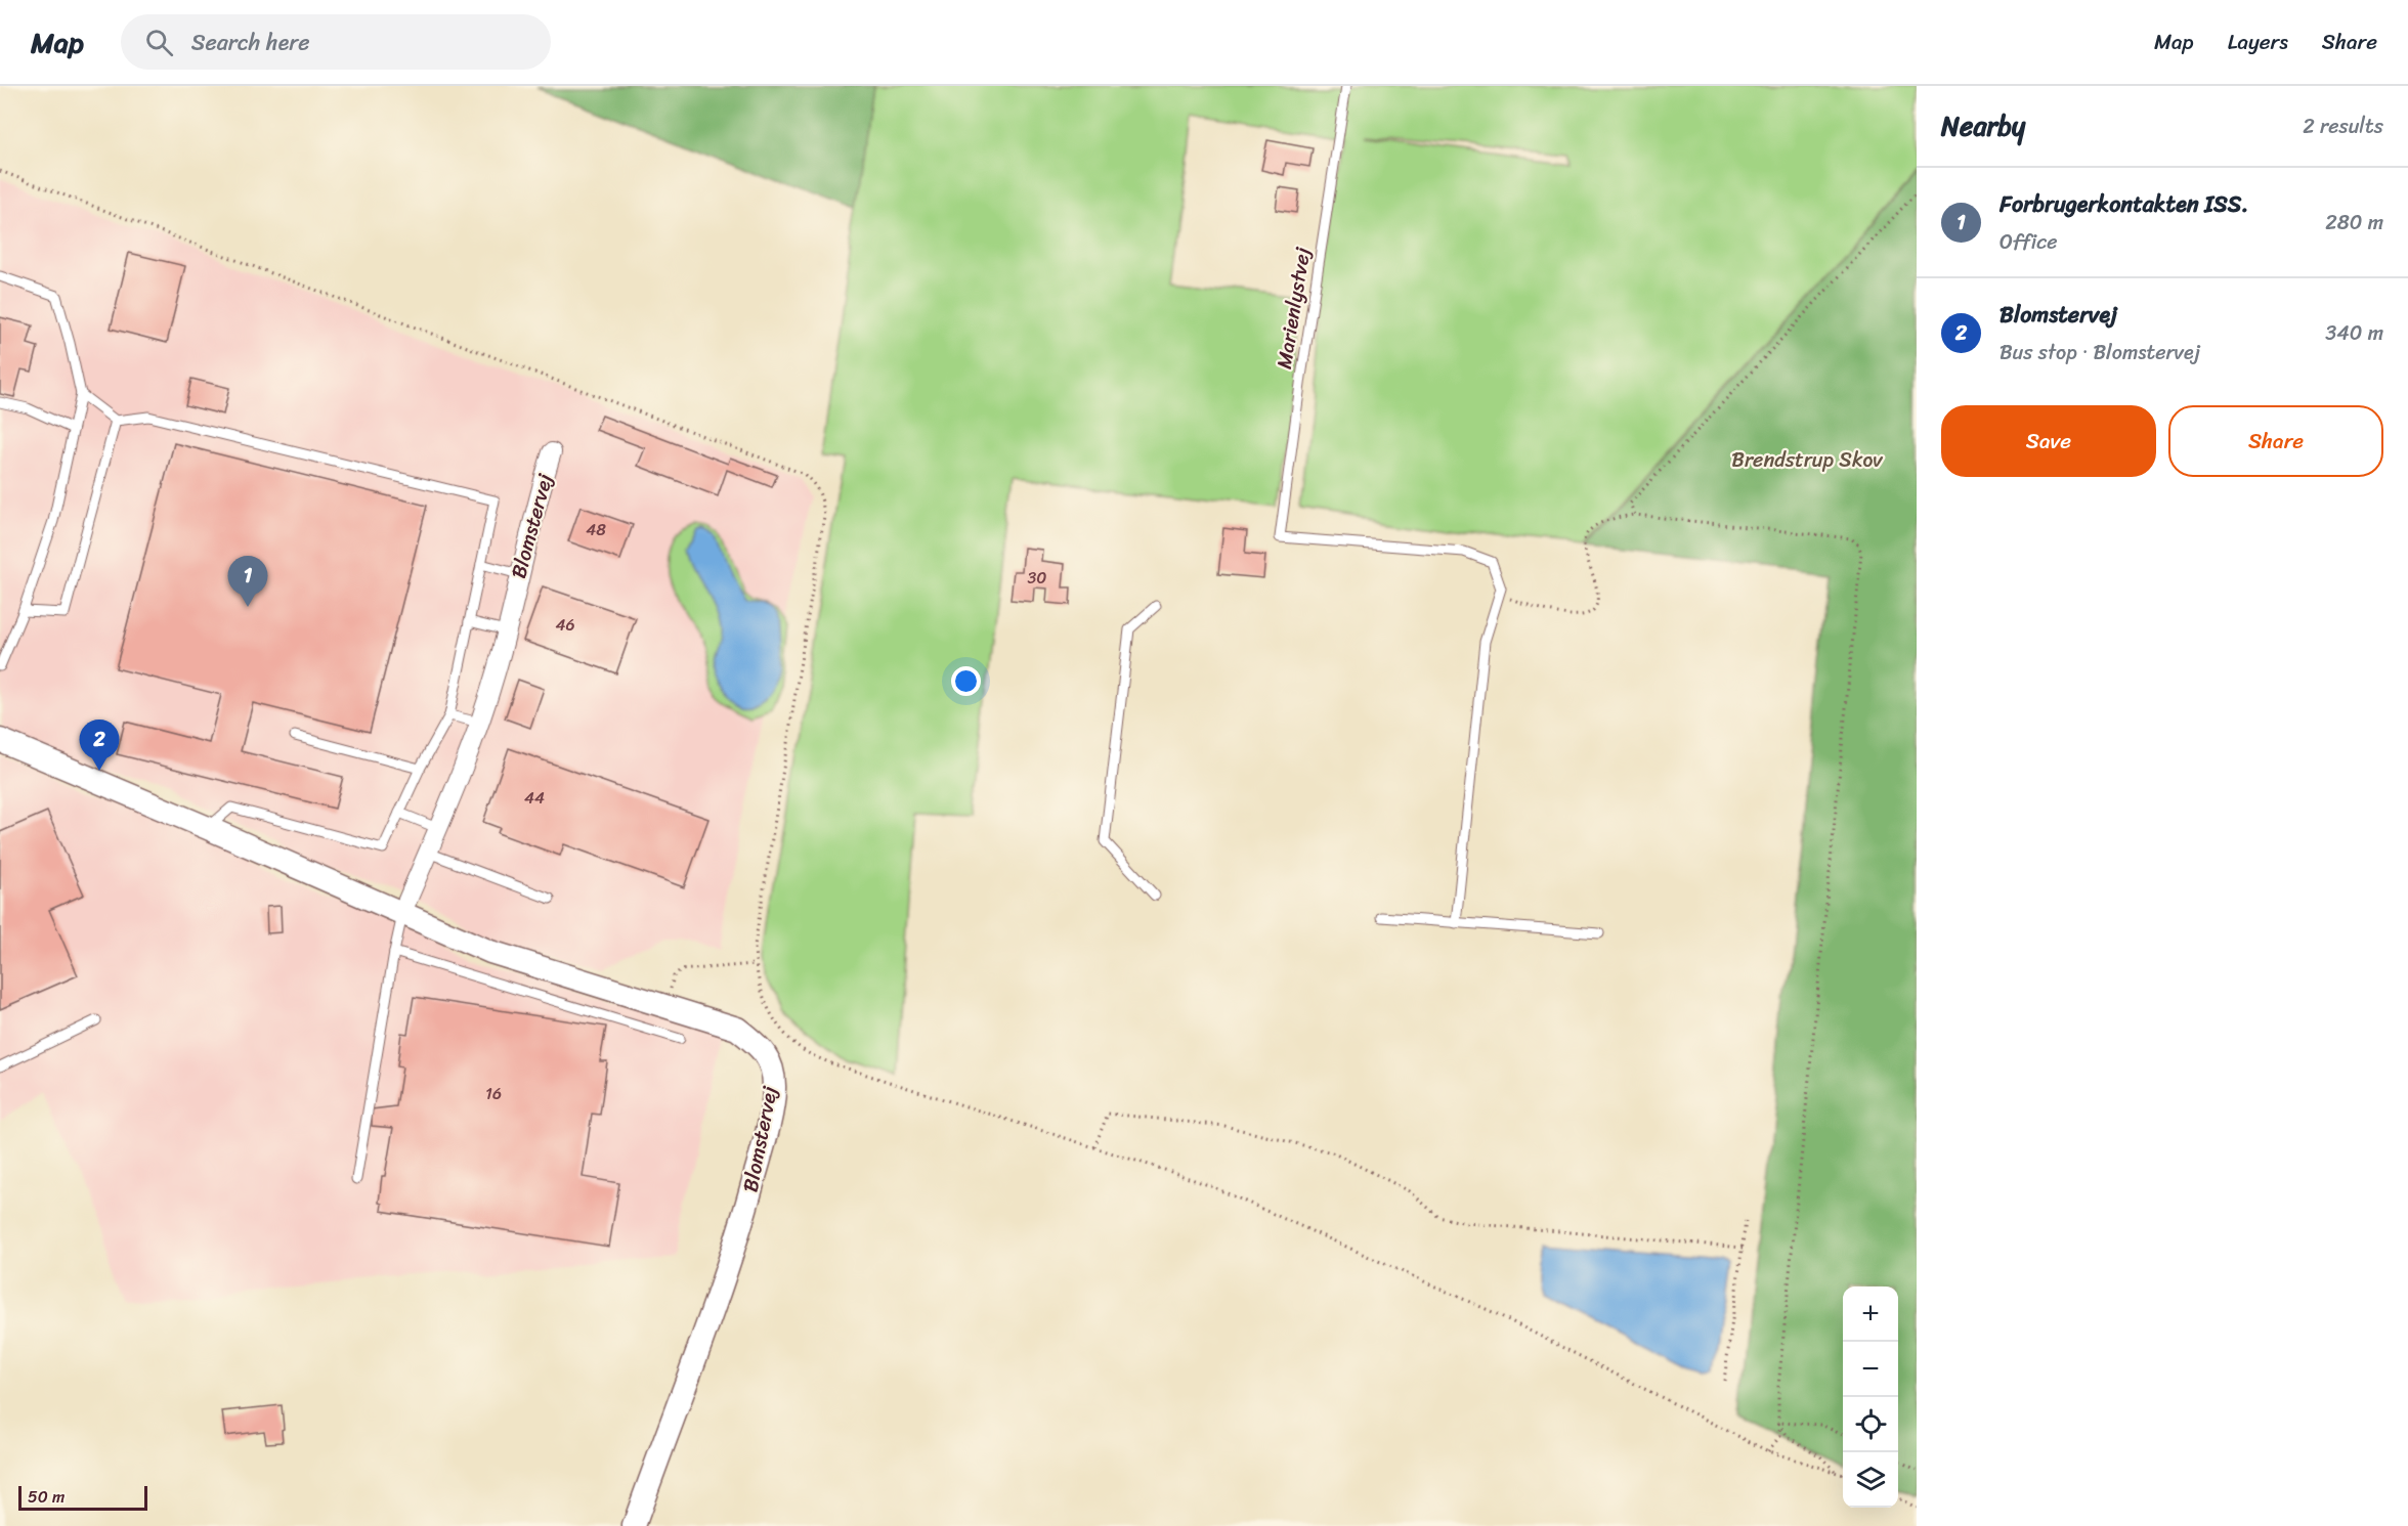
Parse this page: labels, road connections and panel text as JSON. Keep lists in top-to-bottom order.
{
  "streets": {
    "street": ["Blomstervej"],
    "lane": ["Marienlystvej"]
  },
  "parks": ["Brendstrup Skov"],
  "house_numbers": [
    "48",
    "30",
    "46",
    "44",
    "16"
  ],
  "scale_bar": "50 m",
  "page": {
    "header": "Map",
    "search": "Search here",
    "nav": ["Map", "Layers", "Share"],
    "heading": ["Nearby", "2 results"],
    "list": [
      {
        "mark": "1",
        "name": "Forbrugerkontakten ISS.",
        "note": "Office",
        "value": "280 m"
      },
      {
        "mark": "2",
        "name": "Blomstervej",
        "note": "Bus stop · Blomstervej",
        "value": "340 m"
      }
    ],
    "buttons": ["Save", "Share"],
    "pins": ["1", "2"],
    "map_buttons": ["+", "−"],
    "scale": "50 m"
  }
}
